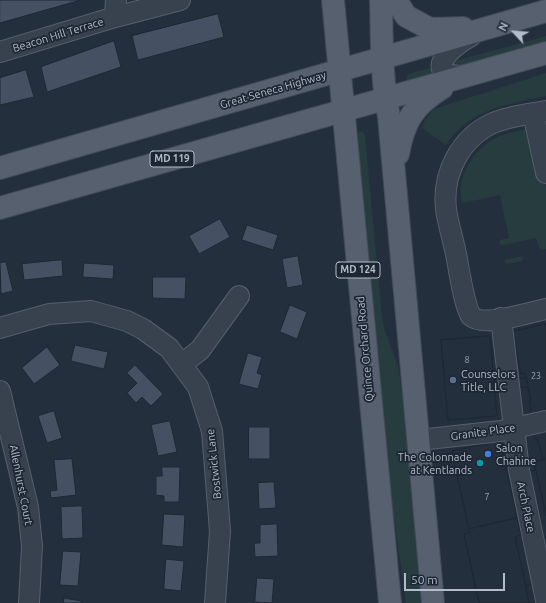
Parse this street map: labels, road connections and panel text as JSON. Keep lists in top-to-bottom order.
{
  "streets": {
    "main road": [
      "Great Seneca Highway",
      "MD 119",
      "MD 124",
      "Quince Orchard Road"
    ],
    "street": [
      "Beacon Hill Terrace",
      "Granite Place",
      "Bostwick Lane",
      "Allenhurst Court",
      "Arch Place"
    ]
  },
  "crossings": [
    ["Great Seneca Highway", "Quince Orchard Road"],
    ["MD 119", "Quince Orchard Road"],
    ["Granite Place", "Arch Place"]
  ],
  "places": ["Counselors Title, LLC", "Salon Chahine", "The Colonnade at Kentlands"],
  "house_numbers": ["8", "23", "7"],
  "scale_bar": "50 m",
  "north": "top left"
}
